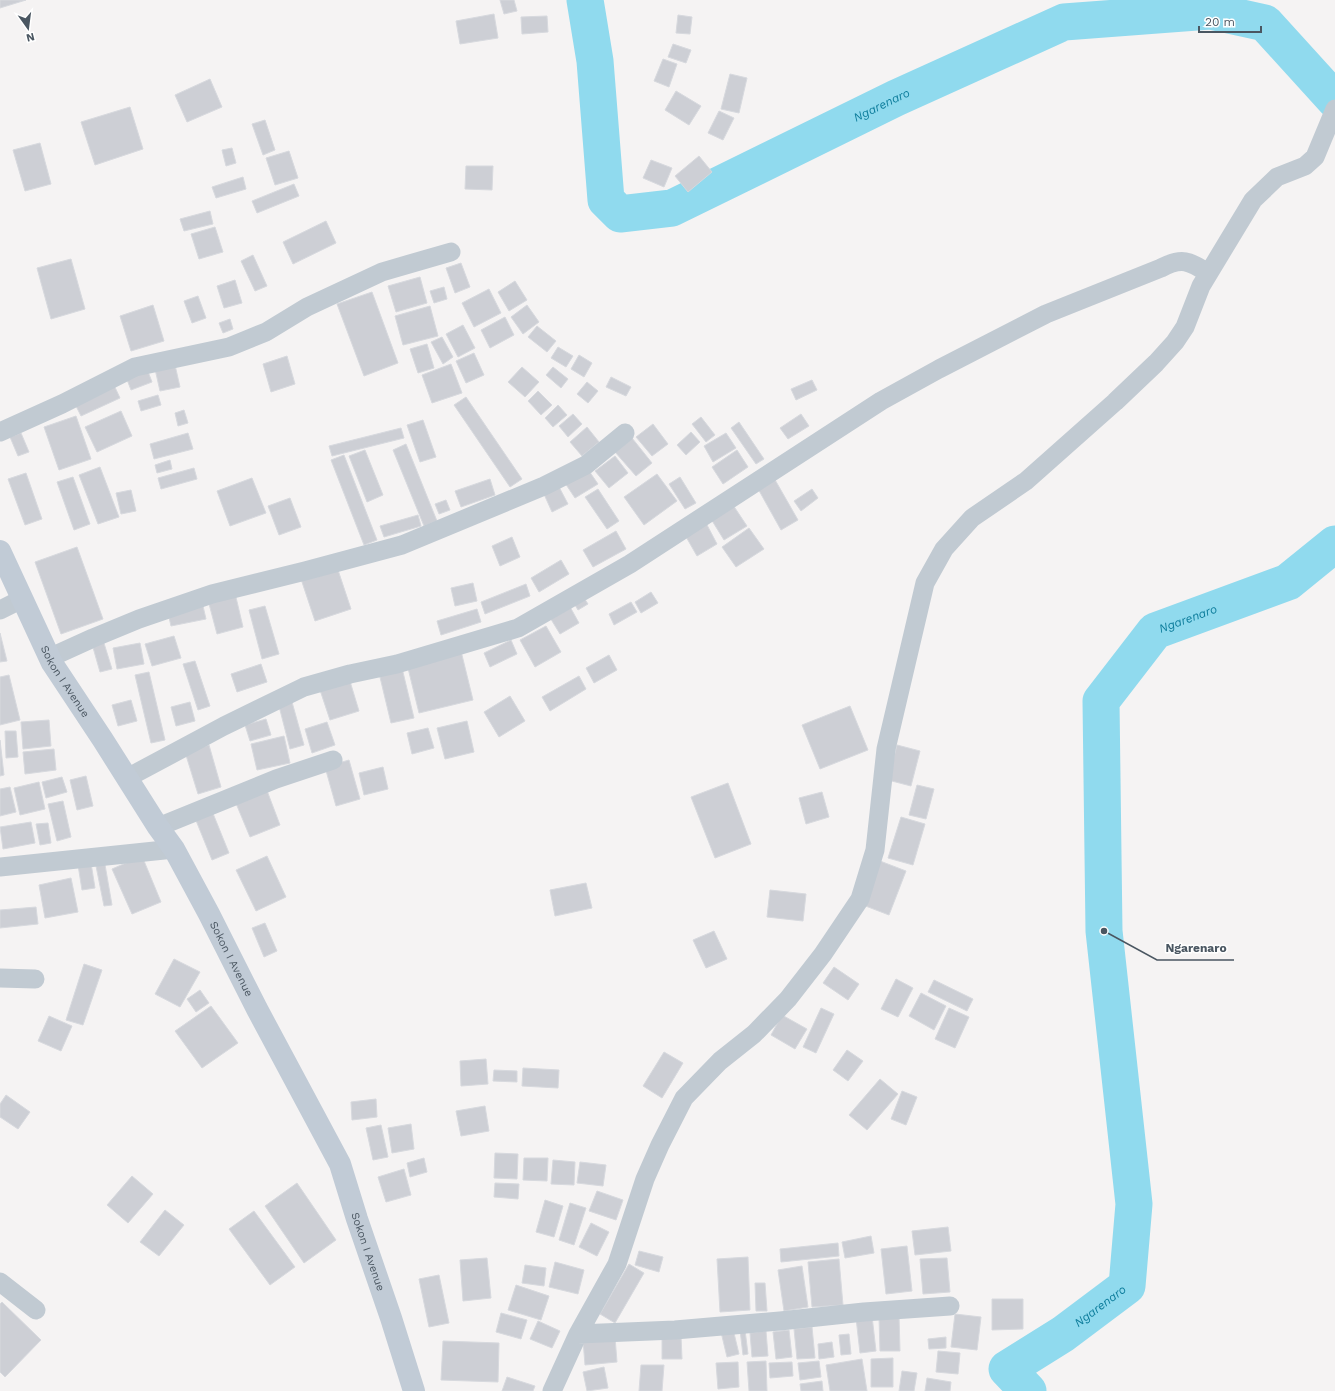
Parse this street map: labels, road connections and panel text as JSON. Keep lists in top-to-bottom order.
{
  "streets": {
    "street": ["Sokon I Avenue"]
  },
  "water": ["Ngarenaro"],
  "places": ["Ngarenaro"],
  "scale_bar": "20 m",
  "north": "bottom"
}
